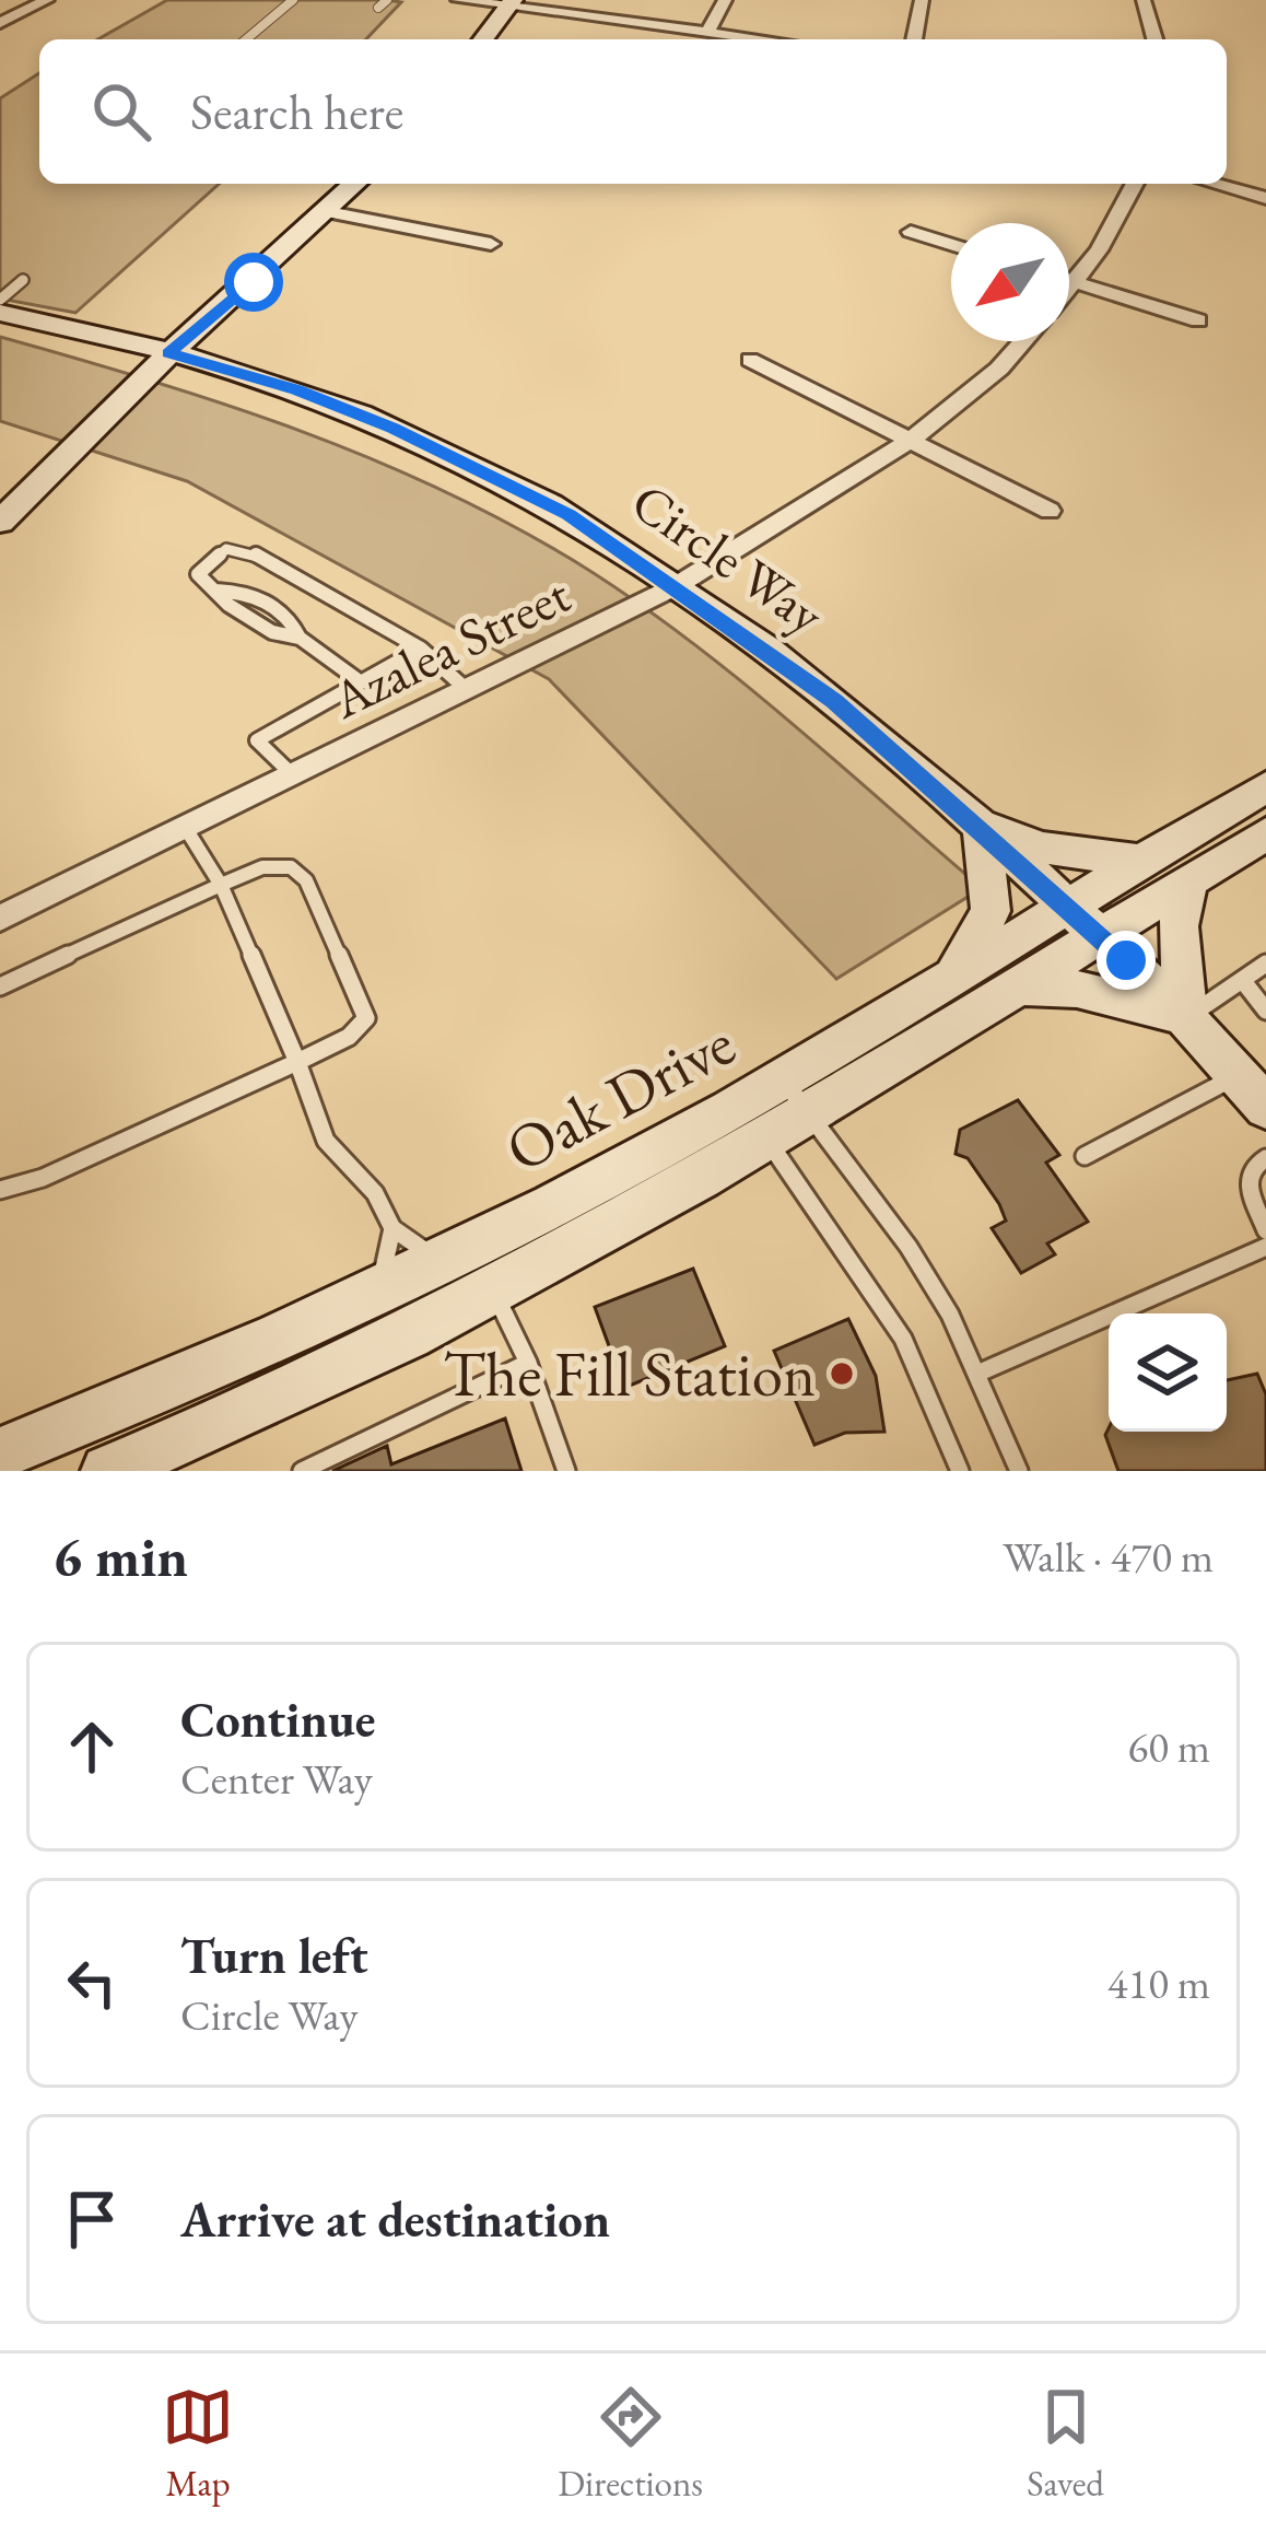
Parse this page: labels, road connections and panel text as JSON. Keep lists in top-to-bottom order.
{
  "streets": {
    "main road": ["Circle Way", "Oak Drive"],
    "street": ["Azalea Street"]
  },
  "crossings": [
    ["Circle Way", "Azalea Street"],
    ["Circle Way", "Oak Drive"]
  ],
  "places": ["The Fill Station"],
  "north": "bottom left",
  "page": {
    "search": "Search here",
    "heading": ["6 min", "Walk · 470 m"],
    "list": [
      ["Continue", "Center Way", "60 m"],
      ["Turn left", "Circle Way", "410 m"],
      "Arrive at destination"
    ],
    "nav": ["Map", "Directions", "Saved"]
  }
}
